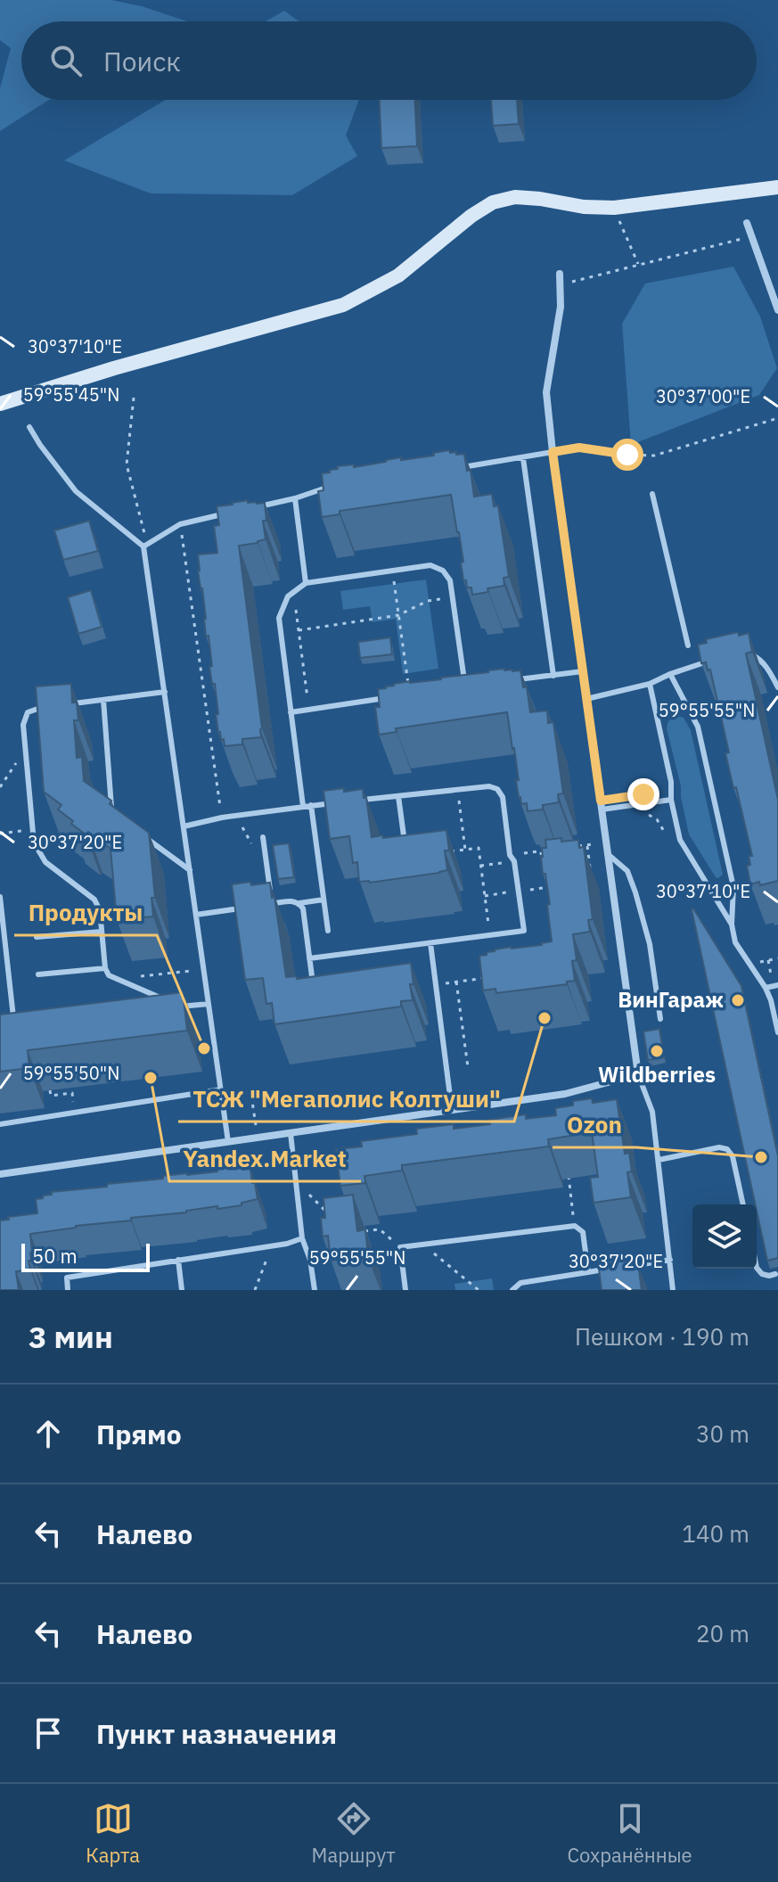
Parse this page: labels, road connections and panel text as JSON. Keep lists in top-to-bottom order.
{
  "places": [
    "ВинГараж",
    "ТСЖ \"Мегаполис Колтуши\"",
    "Продукты",
    "Wildberries",
    "Yandex.Market",
    "Ozon"
  ],
  "scale_bar": "50 m",
  "page": {
    "search": "Поиск",
    "scale": "50 m",
    "heading": ["3 мин", "Пешком · 190 m"],
    "list": [
      ["Прямо", "30 m"],
      ["Налево", "140 m"],
      ["Налево", "20 m"],
      "Пункт назначения"
    ],
    "nav": ["Карта", "Маршрут", "Сохранённые"]
  },
  "coordinates": [
    "30°37'10\"E",
    "59°55'45\"N",
    "30°37'00\"E",
    "59°55'55\"N",
    "30°37'20\"E",
    "59°55'50\"N"
  ]
}
